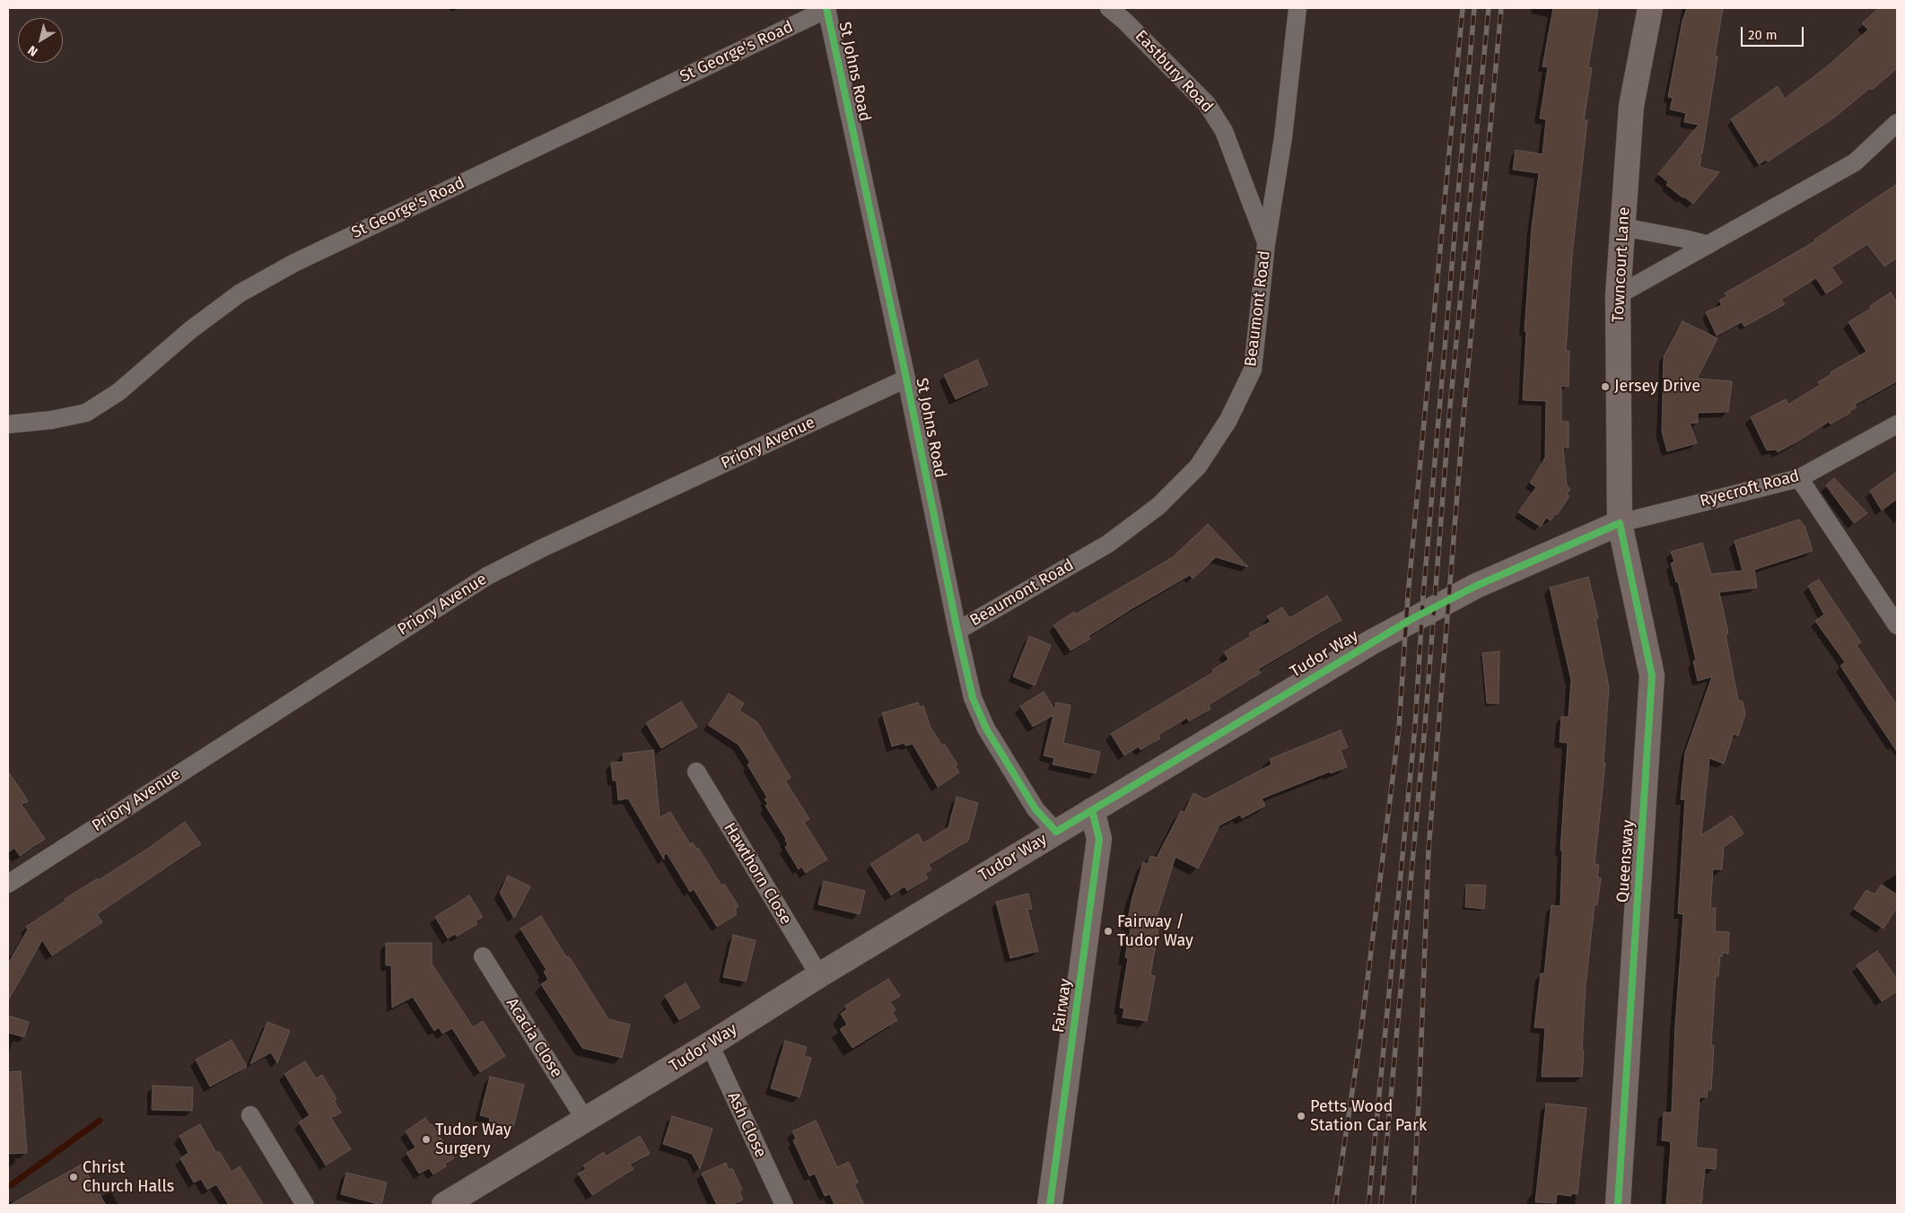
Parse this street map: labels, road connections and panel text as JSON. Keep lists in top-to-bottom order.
{
  "streets": {
    "street": [
      "St George's Road",
      "St Johns Road",
      "Eastbury Road",
      "Towncourt Lane",
      "Beaumont Road",
      "Priory Avenue",
      "Ryecroft Road",
      "Tudor Way",
      "Queensway",
      "Hawthorn Close",
      "Fairway",
      "Acacia Close",
      "Ash Close"
    ]
  },
  "crossings": [
    ["St George's Road", "St Johns Road"],
    ["St Johns Road", "Beaumont Road"],
    ["St Johns Road", "Priory Avenue"],
    ["St Johns Road", "Tudor Way"],
    ["Eastbury Road", "Beaumont Road"],
    ["Towncourt Lane", "Ryecroft Road"],
    ["Towncourt Lane", "Tudor Way"],
    ["Towncourt Lane", "Queensway"],
    ["Ryecroft Road", "Tudor Way"],
    ["Ryecroft Road", "Queensway"],
    ["Tudor Way", "Queensway"],
    ["Tudor Way", "Hawthorn Close"],
    ["Tudor Way", "Fairway"],
    ["Tudor Way", "Acacia Close"],
    ["Tudor Way", "Ash Close"]
  ],
  "places": [
    "Jersey Drive",
    "Fairway / Tudor Way",
    "Petts Wood Station Car Park",
    "Tudor Way Surgery",
    "Christ Church Halls"
  ],
  "scale_bar": "20 m",
  "north": "bottom left"
}
